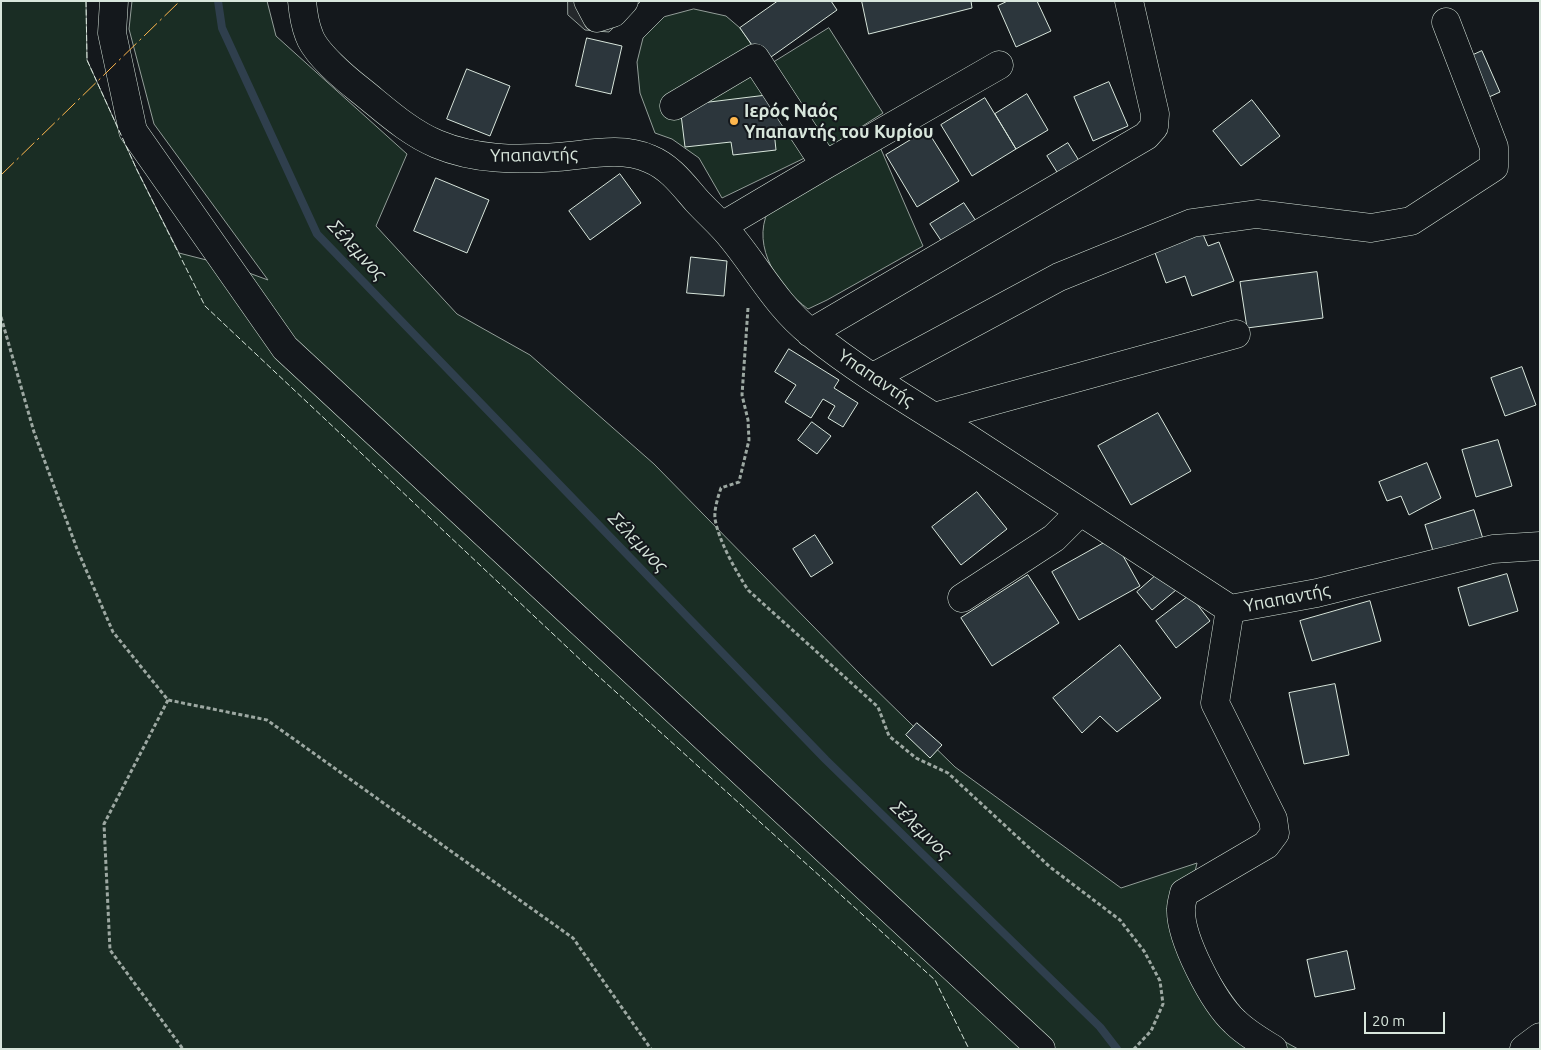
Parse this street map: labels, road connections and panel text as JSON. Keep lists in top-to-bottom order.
{
  "streets": {
    "street": ["Υπαπαντής"]
  },
  "water": ["Σέλεμνος"],
  "places": ["Ιερός Ναός Υπαπαντής του Κυρίου"],
  "scale_bar": "20 m"
}
